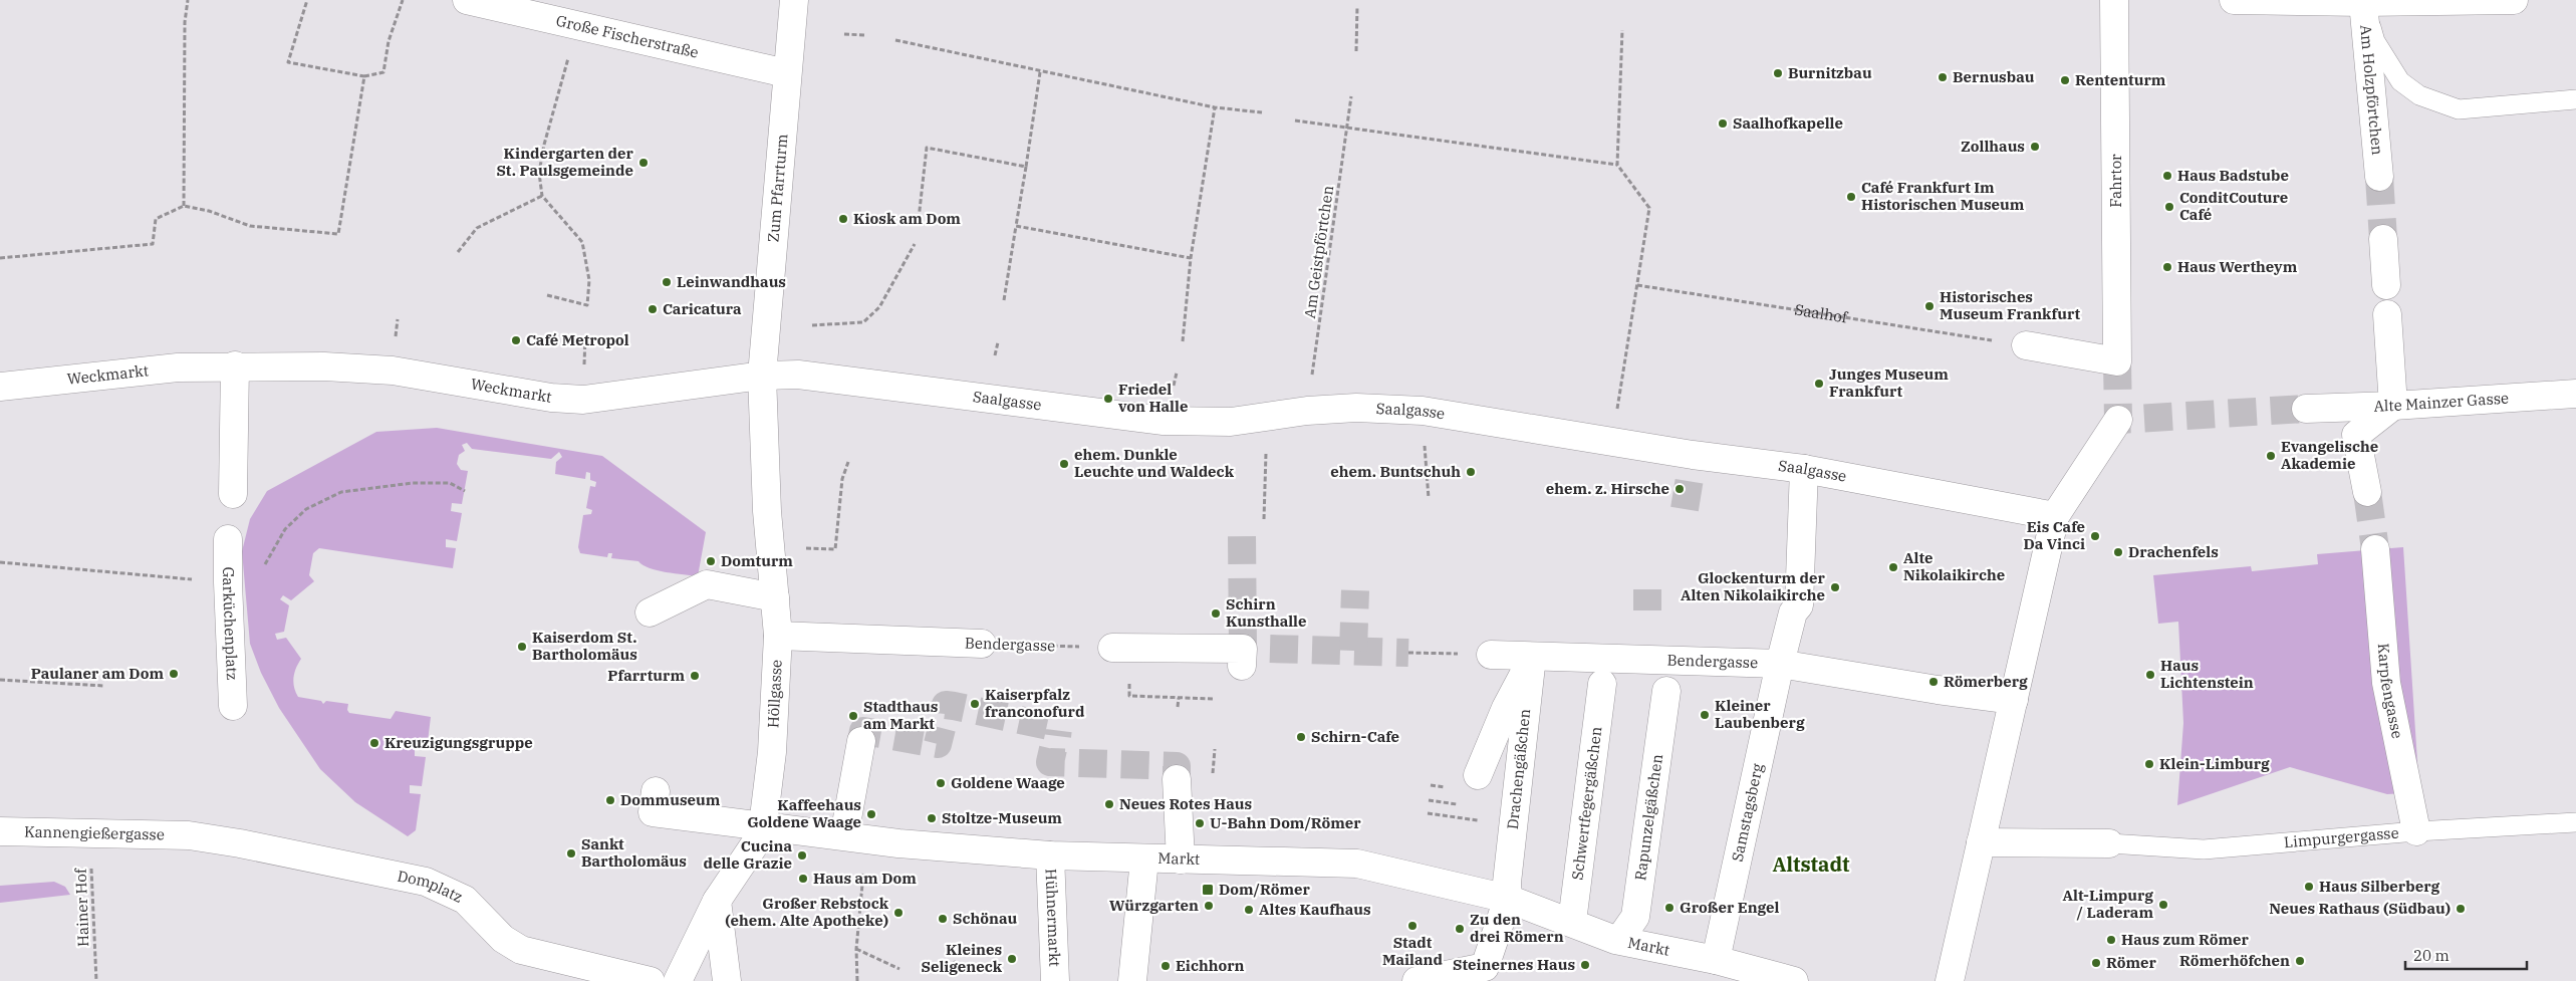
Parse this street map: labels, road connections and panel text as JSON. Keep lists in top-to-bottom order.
{
  "streets": {
    "street": [
      "Große Fischerstraße",
      "Am Holzpförtchen",
      "Fahrtor",
      "Zum Pfarrturm",
      "Weckmarkt",
      "Saalgasse",
      "Alte Mainzer Gasse",
      "Garküchenplatz",
      "Bendergasse",
      "Karpfengasse",
      "Höllgasse",
      "Drachengäßchen",
      "Schwertfegergäßchen",
      "Samstagsberg",
      "Rapunzelgäßchen",
      "Kannengießergasse",
      "Markt",
      "Domplatz",
      "Hühnermarkt"
    ],
    "lane": ["Limpurgergasse"],
    "path": ["Am Geistpförtchen", "Saalhof", "Hainer Hof"]
  },
  "crossings": [
    ["Große Fischerstraße", "Zum Pfarrturm"],
    ["Zum Pfarrturm", "Weckmarkt"],
    ["Zum Pfarrturm", "Saalgasse"],
    ["Am Geistpförtchen", "Saalgasse"],
    ["Weckmarkt", "Saalgasse"],
    ["Saalgasse", "Samstagsberg"],
    ["Bendergasse", "Höllgasse"],
    ["Bendergasse", "Drachengäßchen"],
    ["Bendergasse", "Samstagsberg"],
    ["Karpfengasse", "Limpurgergasse"],
    ["Höllgasse", "Markt"],
    ["Drachengäßchen", "Markt"],
    ["Schwertfegergäßchen", "Markt"],
    ["Samstagsberg", "Markt"],
    ["Rapunzelgäßchen", "Markt"],
    ["Kannengießergasse", "Domplatz"],
    ["Kannengießergasse", "Hainer Hof"],
    ["Markt", "Hühnermarkt"]
  ],
  "districts": ["Altstadt"],
  "places": {
    "other": [
      "Burnitzbau",
      "Bernusbau",
      "Rententurm",
      "Saalhofkapelle",
      "Zollhaus",
      "Kindergarten der St. Paulsgemeinde",
      "Haus Badstube",
      "Café Frankfurt Im Historischen Museum",
      "ConditCouture Café",
      "Kiosk am Dom",
      "Haus Wertheym",
      "Leinwandhaus",
      "Historisches Museum Frankfurt",
      "Caricatura",
      "Café Metropol",
      "Junges Museum Frankfurt",
      "Friedel von Halle",
      "Evangelische Akademie",
      "ehem. Dunkle Leuchte und Waldeck",
      "ehem. Buntschuh",
      "ehem. z. Hirsche",
      "Eis Cafe Da Vinci",
      "Drachenfels",
      "Domturm",
      "Alte Nikolaikirche",
      "Glockenturm der Alten Nikolaikirche",
      "Schirn Kunsthalle",
      "Kaiserdom St. Bartholomäus",
      "Paulaner am Dom",
      "Haus Lichtenstein",
      "Pfarrturm",
      "Römerberg",
      "Kaiserpfalz franconofurd",
      "Kleiner Laubenberg",
      "Stadthaus am Markt",
      "Schirn-Cafe",
      "Kreuzigungsgruppe",
      "Klein-Limburg",
      "Goldene Waage",
      "Dommuseum",
      "Neues Rotes Haus",
      "Kaffeehaus Goldene Waage",
      "Stoltze-Museum",
      "U-Bahn Dom/Römer",
      "Sankt Bartholomäus",
      "Cucina delle Grazie",
      "Haus am Dom",
      "Haus Silberberg",
      "Alt-Limpurg / Laderam",
      "Würzgarten",
      "Großer Engel",
      "Neues Rathaus (Südbau)",
      "Altes Kaufhaus",
      "Großer Rebstock (ehem. Alte Apotheke)",
      "Schönau",
      "Stadt Mailand",
      "Zu den drei Römern",
      "Haus zum Römer",
      "Kleines Seligeneck",
      "Römerhöfchen",
      "Römer",
      "Steinernes Haus",
      "Eichhorn"
    ],
    "transit": ["Dom/Römer"]
  },
  "scale_bar": "20 m"
}
